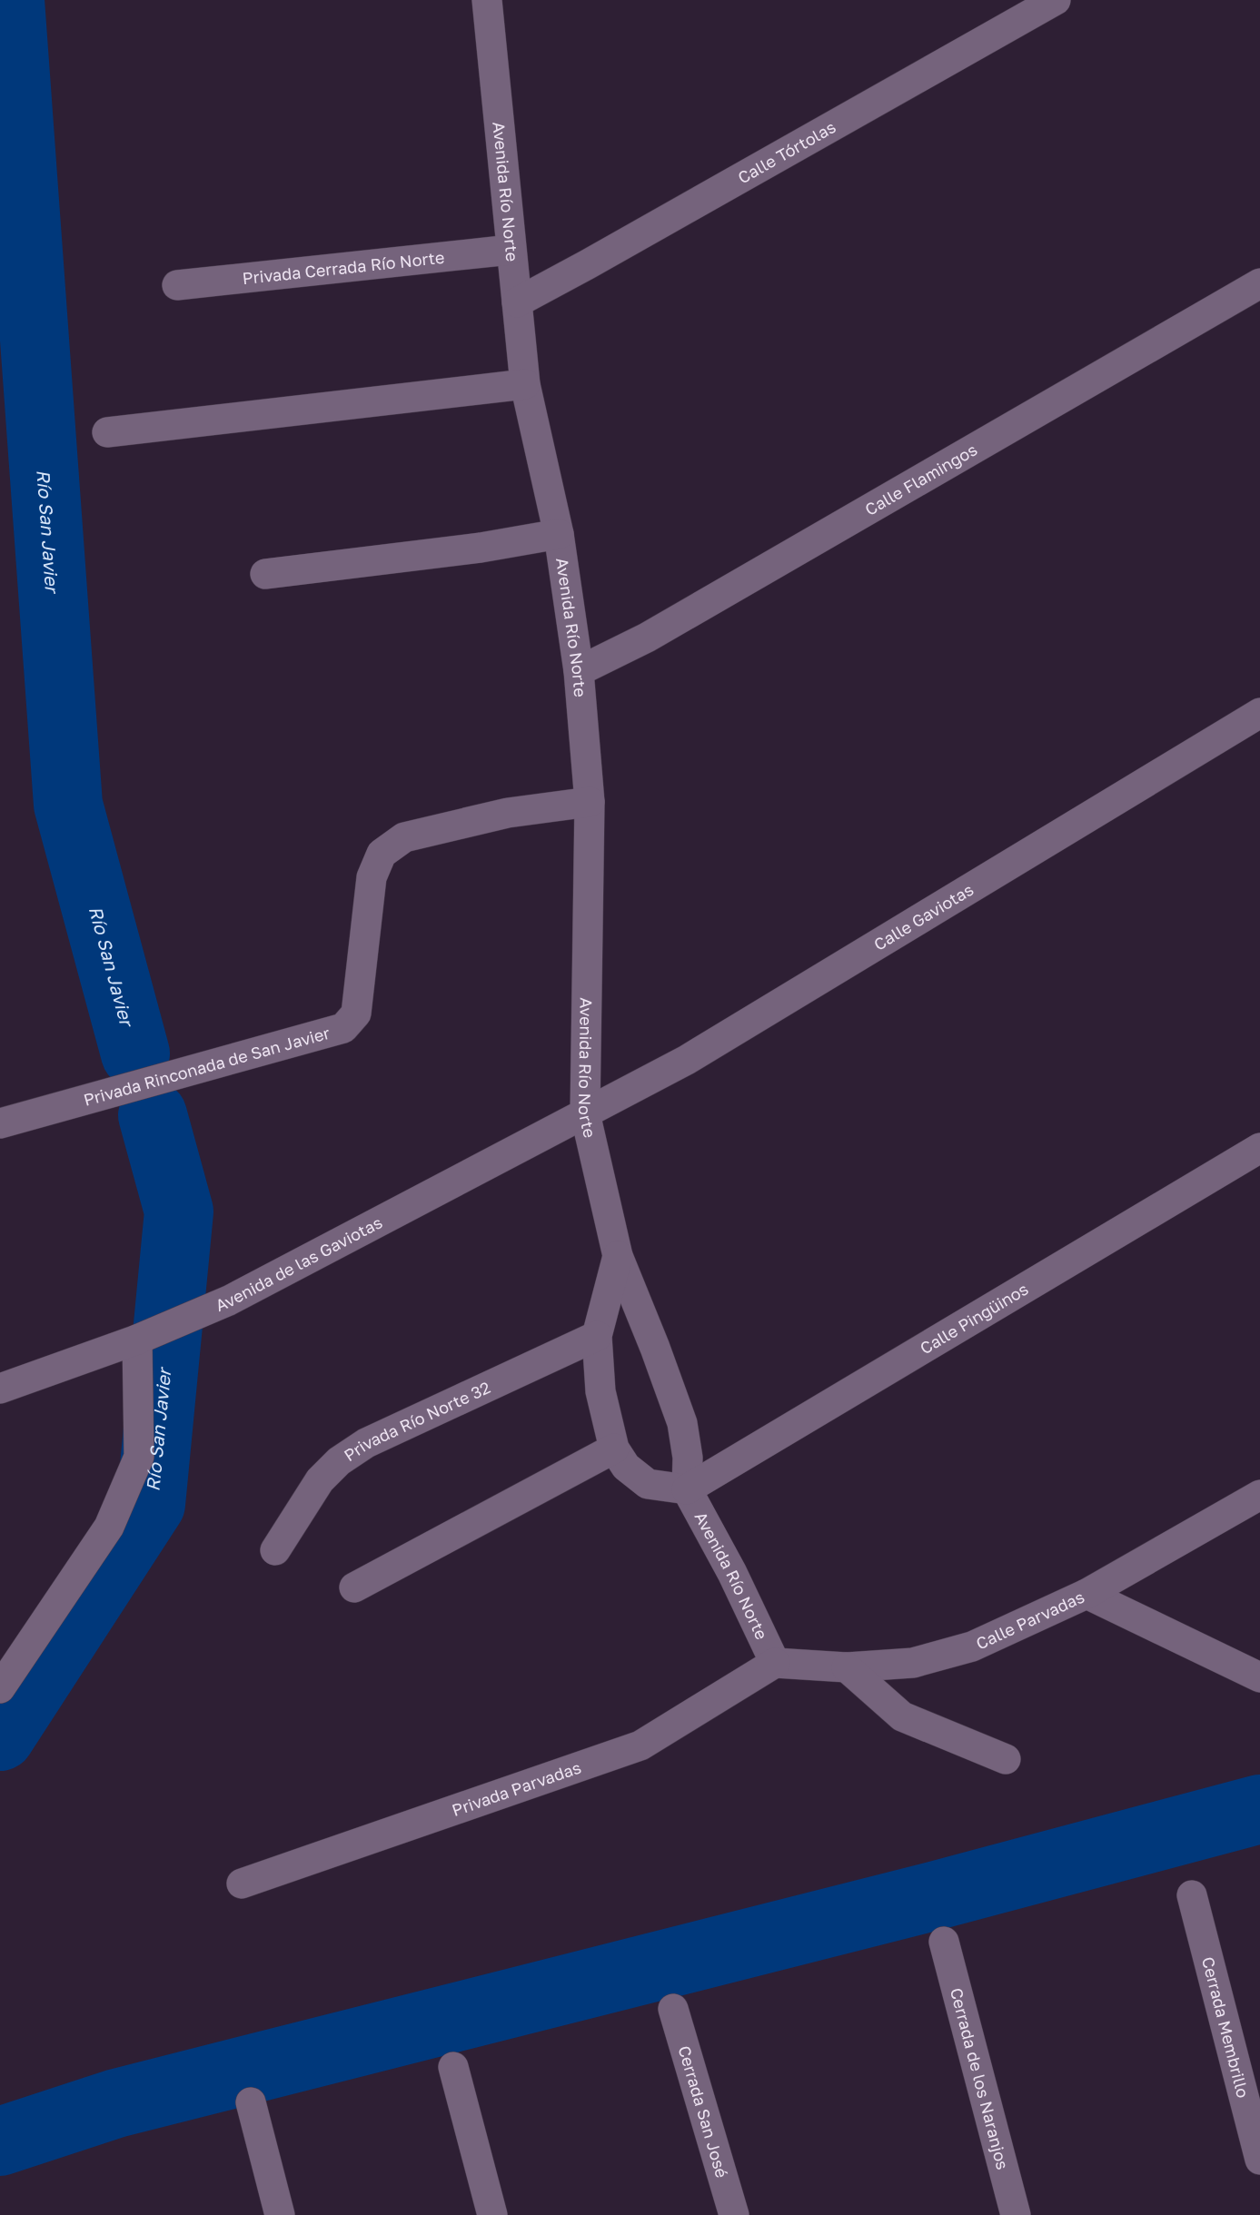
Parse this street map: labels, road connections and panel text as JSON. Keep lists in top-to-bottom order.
{
  "streets": {
    "street": [
      "Calle Tórtolas",
      "Avenida Río Norte",
      "Privada Cerrada Río Norte",
      "Calle Flamingos",
      "Calle Gaviotas",
      "Privada Rinconada de San Javier",
      "Avenida de las Gaviotas",
      "Calle Pingüinos",
      "Privada Río Norte 32",
      "Calle Parvadas",
      "Privada Parvadas",
      "Cerrada Membrillo",
      "Cerrada de los Naranjos",
      "Cerrada San José"
    ]
  },
  "crossings": [
    ["Calle Tórtolas", "Avenida Río Norte"],
    ["Avenida Río Norte", "Privada Cerrada Río Norte"],
    ["Avenida Río Norte", "Calle Flamingos"],
    ["Avenida Río Norte", "Calle Gaviotas"],
    ["Avenida Río Norte", "Privada Rinconada de San Javier"],
    ["Avenida Río Norte", "Avenida de las Gaviotas"],
    ["Avenida Río Norte", "Calle Pingüinos"],
    ["Avenida Río Norte", "Privada Río Norte 32"],
    ["Avenida Río Norte", "Calle Parvadas"],
    ["Avenida Río Norte", "Privada Parvadas"],
    ["Calle Gaviotas", "Avenida de las Gaviotas"],
    ["Calle Parvadas", "Privada Parvadas"]
  ],
  "water": ["Río San Javier"]
}
